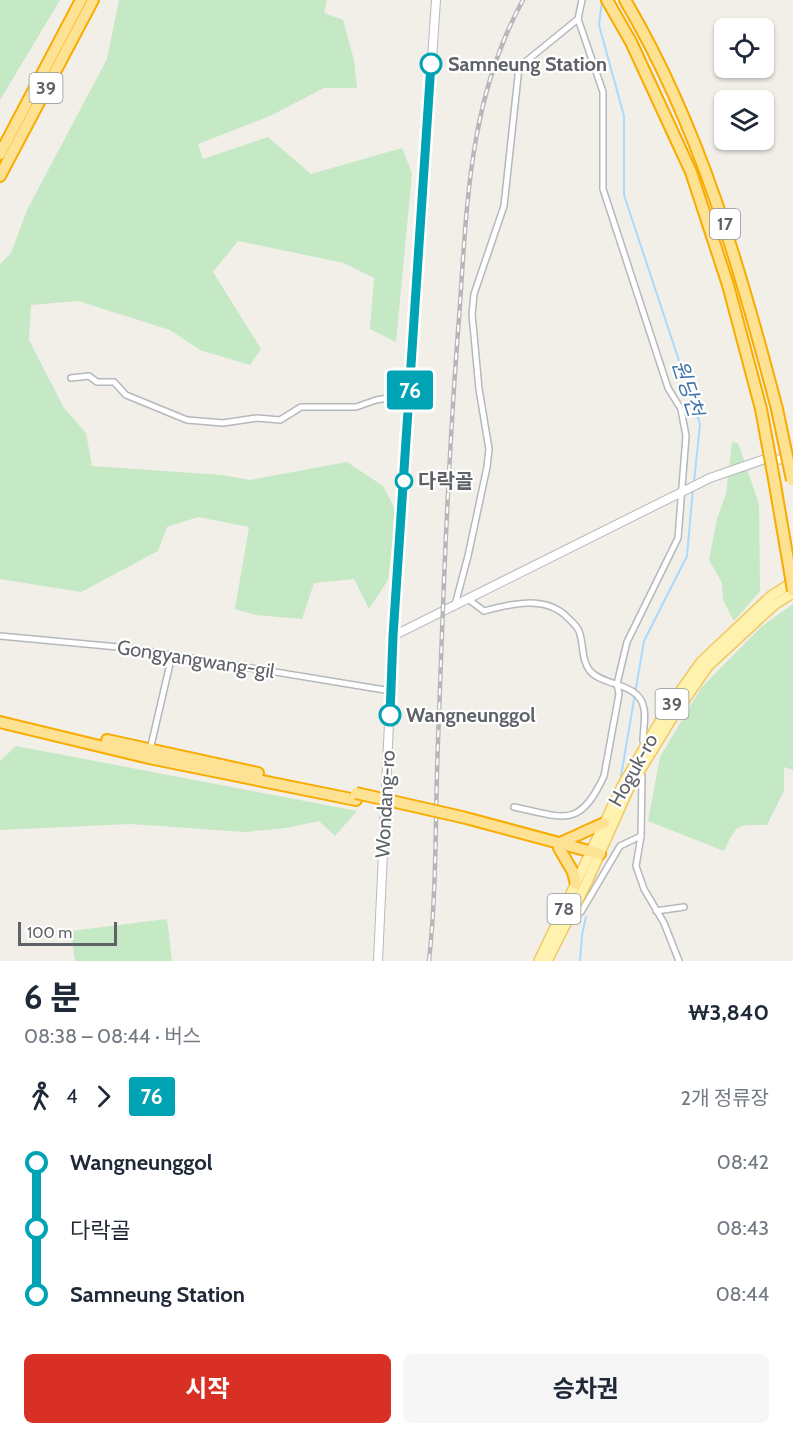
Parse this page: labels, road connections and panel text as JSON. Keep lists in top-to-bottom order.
{
  "streets": {
    "highway": ["39", "17"],
    "main road": ["Hoguk-ro", "Wondang-ro", "78"],
    "street": ["Gongyangwang-gil"]
  },
  "crossings": [
    ["17", "Hoguk-ro"],
    ["Gongyangwang-gil", "Wondang-ro"]
  ],
  "water": ["원당천"],
  "places": ["Samneung Station", "다락골", "Wangneunggol"],
  "lines": ["bus line 76"],
  "scale_bar": "100 m",
  "page": {
    "on_map": "76",
    "scale": "100 m",
    "heading": ["6 분", "08:38 – 08:44 · 버스", "₩3,840"],
    "legs": ["4", "76", "2개 정류장"],
    "list": [
      {
        "name": "Wangneunggol",
        "value": "08:42"
      },
      {
        "name": "다락골",
        "value": "08:43"
      },
      {
        "name": "Samneung Station",
        "value": "08:44"
      }
    ],
    "buttons": ["시작", "승차권"]
  }
}
